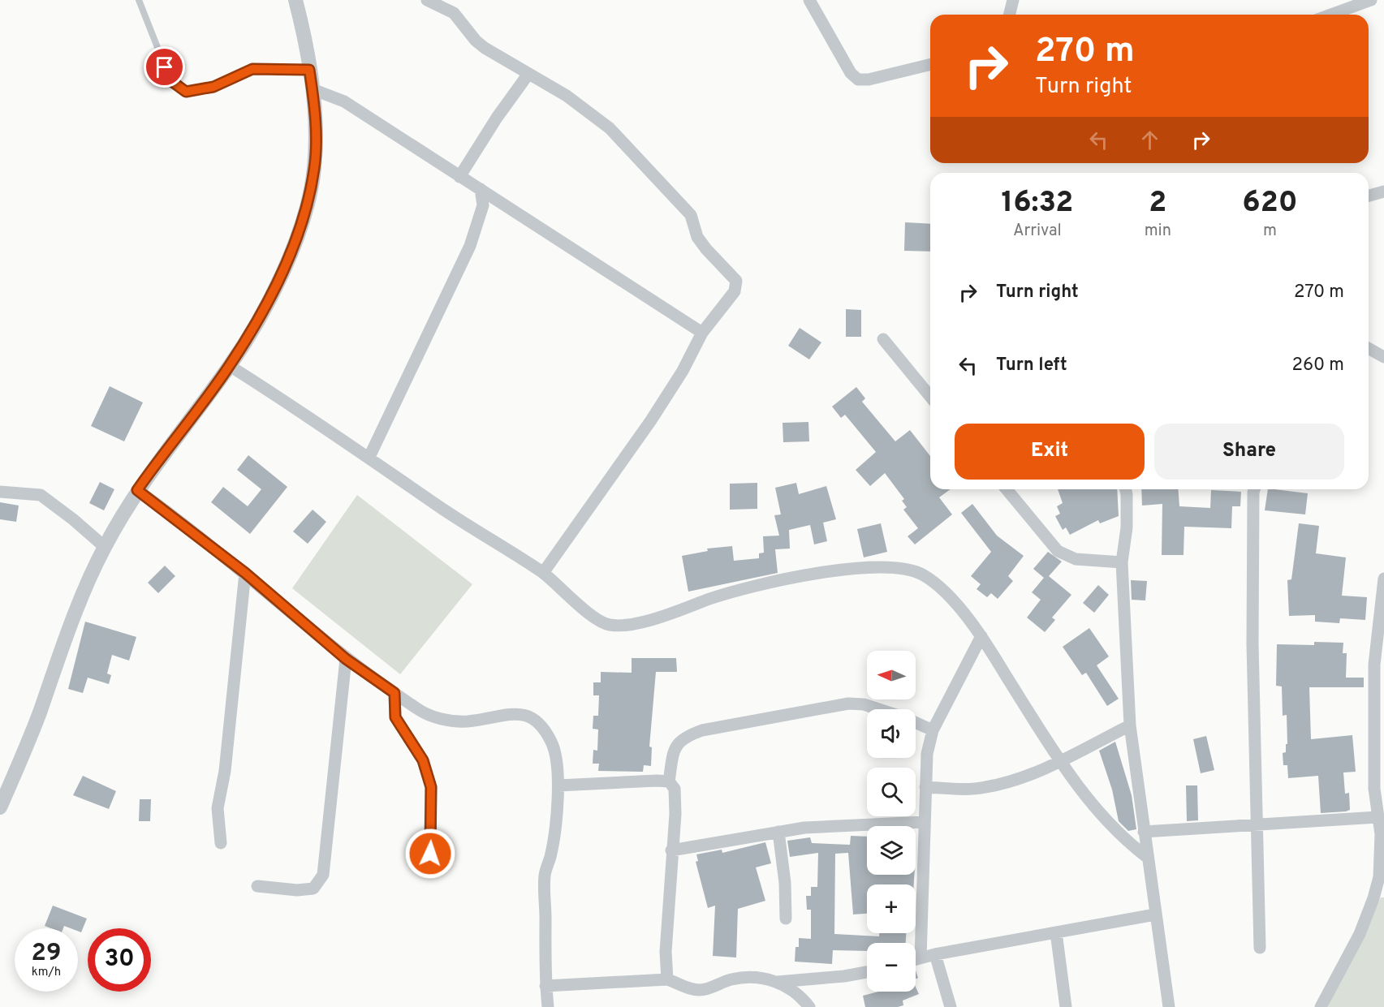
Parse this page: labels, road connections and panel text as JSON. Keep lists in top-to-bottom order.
{
  "north": "left",
  "page": {
    "turn": ["270 m", "Turn right"],
    "eta": [
      "16:32",
      "Arrival",
      "2",
      "min",
      "620",
      "m"
    ],
    "list": [
      {
        "name": "Turn right",
        "value": "270 m"
      },
      {
        "name": "Turn left",
        "value": "260 m"
      }
    ],
    "buttons": ["Exit", "Share"],
    "map_buttons": ["+", "−"],
    "speed": "29 km/h",
    "limit": "30"
  }
}
